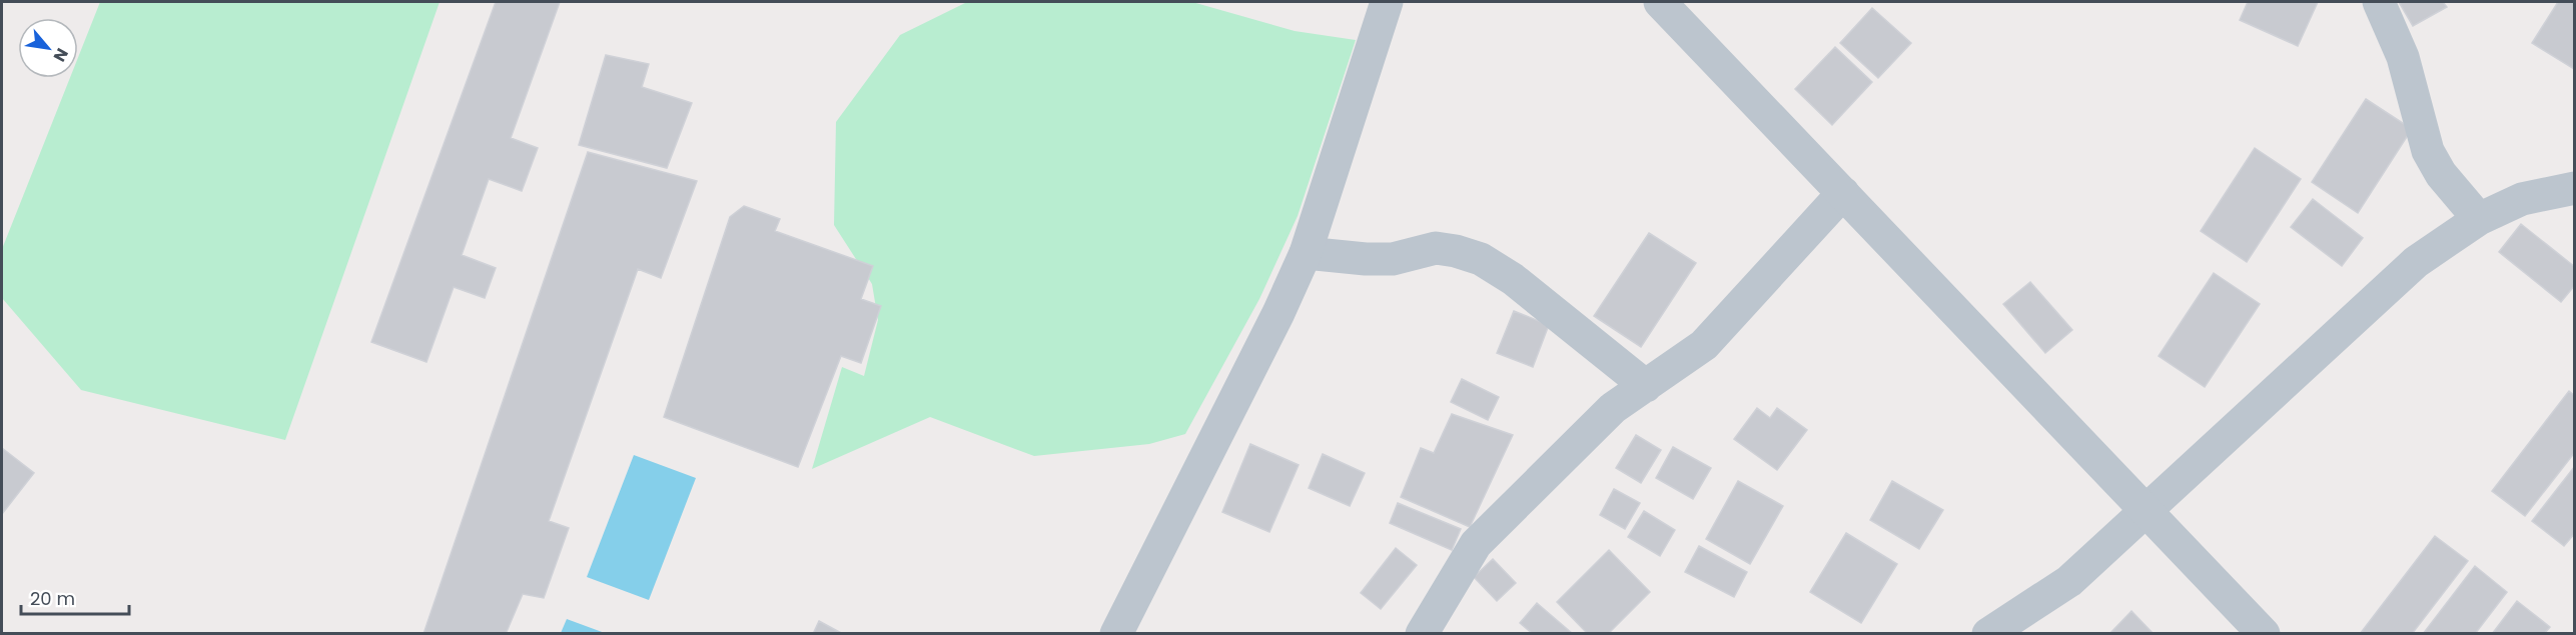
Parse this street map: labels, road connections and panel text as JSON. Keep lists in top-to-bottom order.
{
  "scale_bar": "20 m",
  "north": "bottom right"
}
